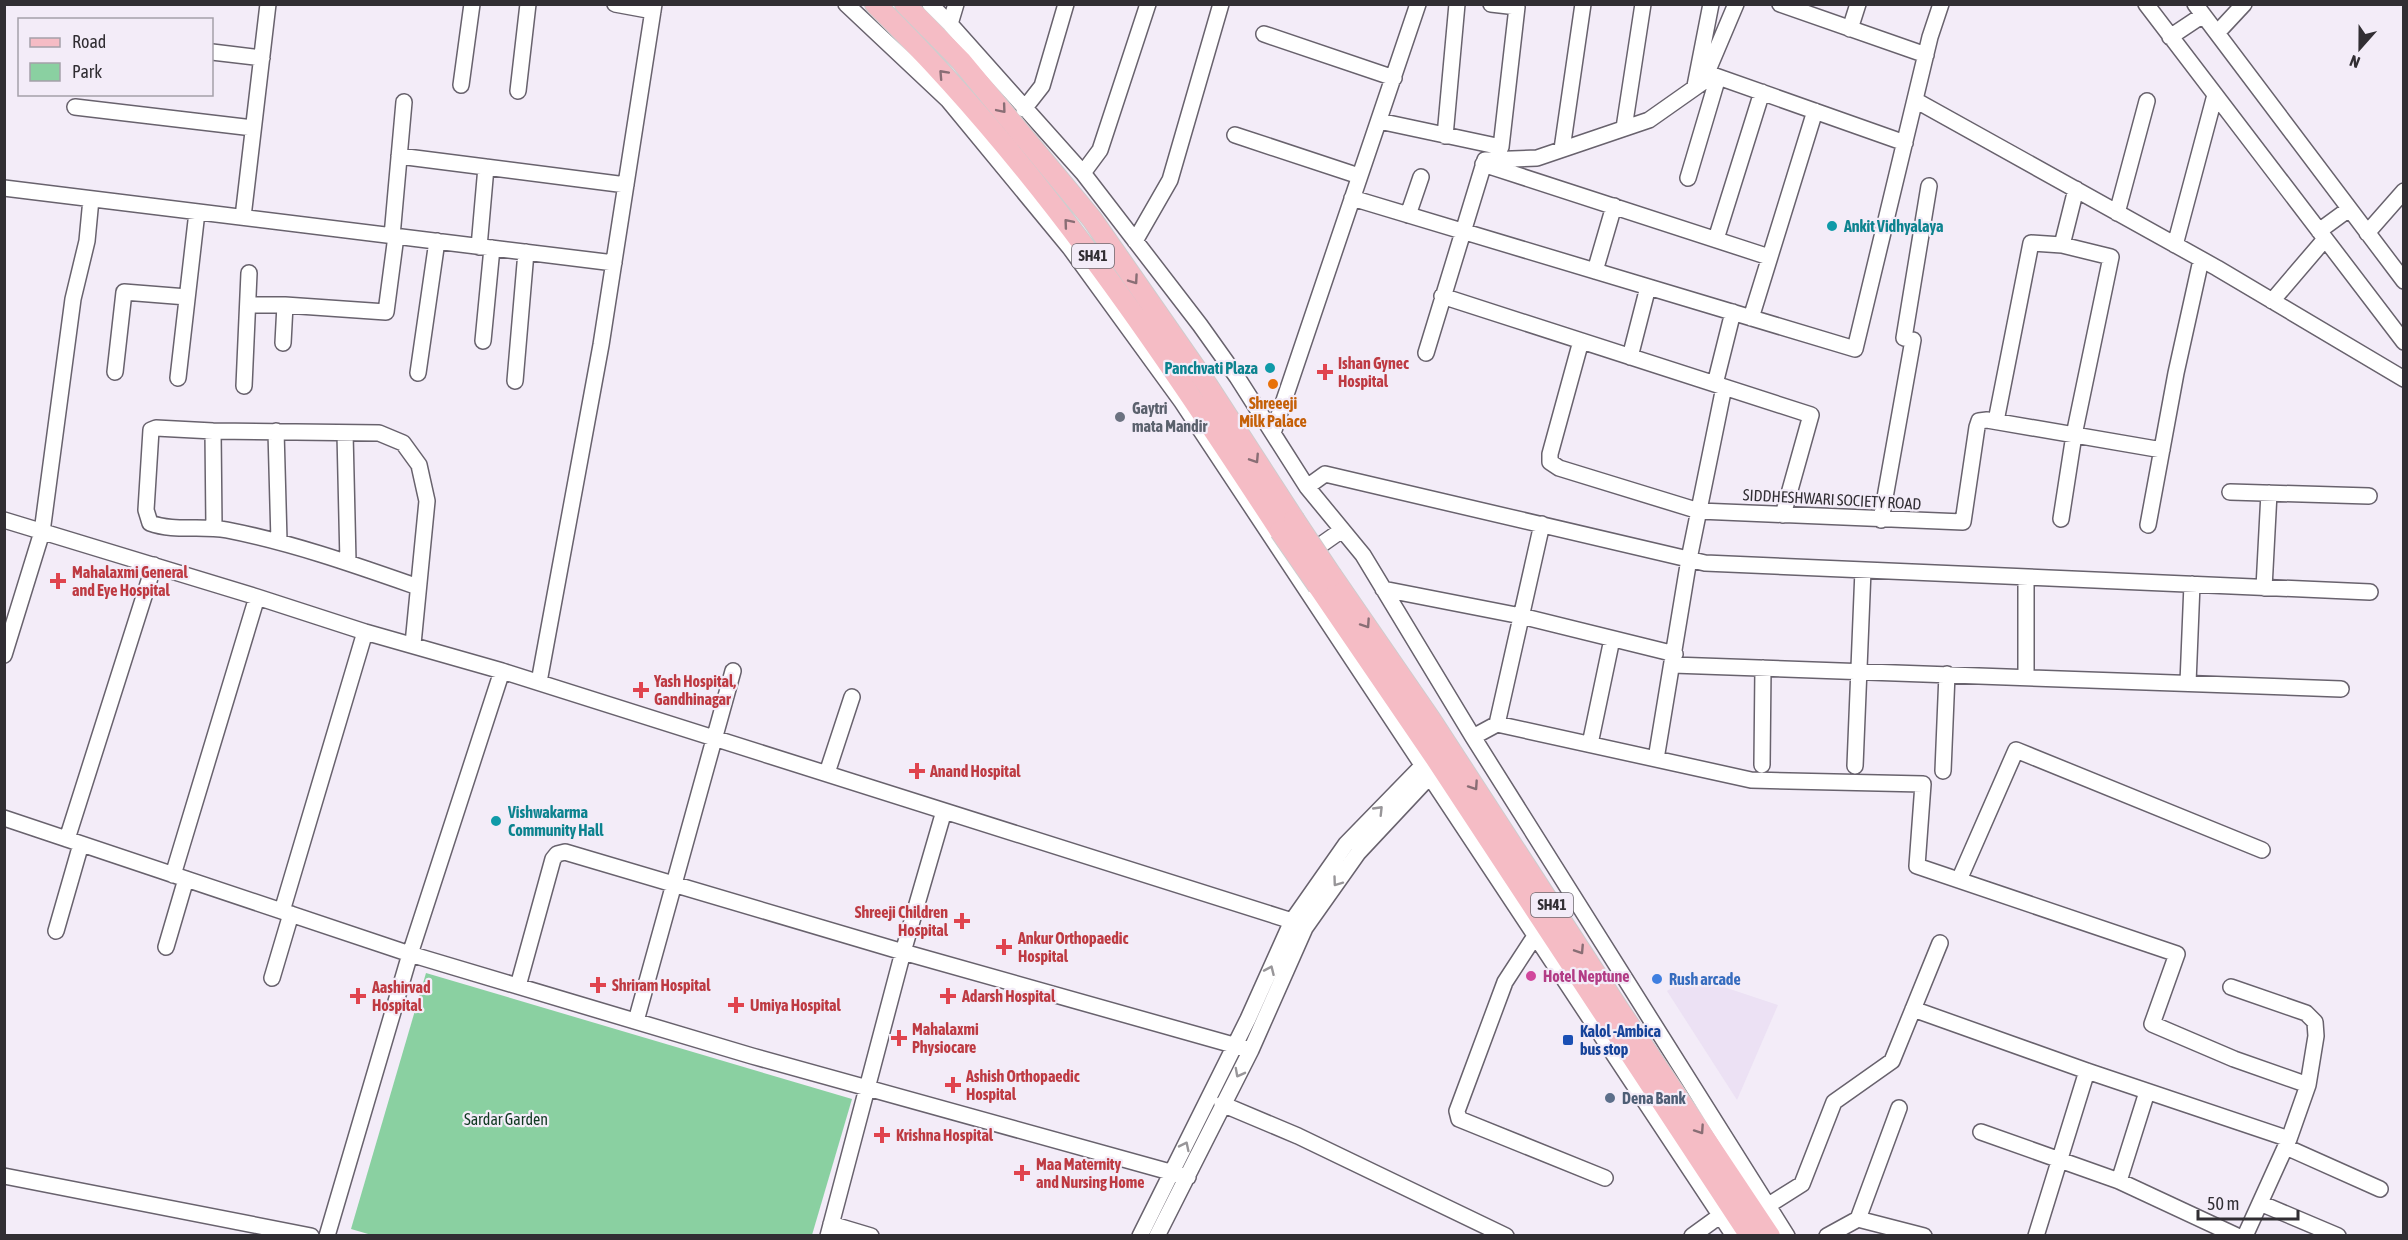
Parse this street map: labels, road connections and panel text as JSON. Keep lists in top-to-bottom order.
{
  "streets": {
    "main road": ["SH41"],
    "street": ["SIDDHESHWARI SOCIETY ROAD"]
  },
  "parks": ["Sardar Garden"],
  "places": {
    "other": [
      "Ankit Vidhyalaya",
      "Panchvati Plaza",
      "Shreeeji Milk Palace",
      "Gaytri mata Mandir",
      "Vishwakarma Community Hall",
      "Hotel Neptune",
      "Rush arcade",
      "Dena Bank"
    ],
    "health": [
      "Ishan Gynec Hospital",
      "Mahalaxmi General and Eye Hospital",
      "Yash Hospital, Gandhinagar",
      "Anand Hospital",
      "Shreeji Children Hospital",
      "Ankur Orthopaedic Hospital",
      "Shriram Hospital",
      "Aashirvad Hospital",
      "Adarsh Hospital",
      "Umiya Hospital",
      "Mahalaxmi Physiocare",
      "Ashish Orthopaedic Hospital",
      "Krishna Hospital",
      "Maa Maternity and Nursing Home"
    ],
    "transit": ["Kalol -Ambica bus stop"]
  },
  "legend": ["Road", "Park"],
  "scale_bar": "50 m",
  "north": "bottom"
}
